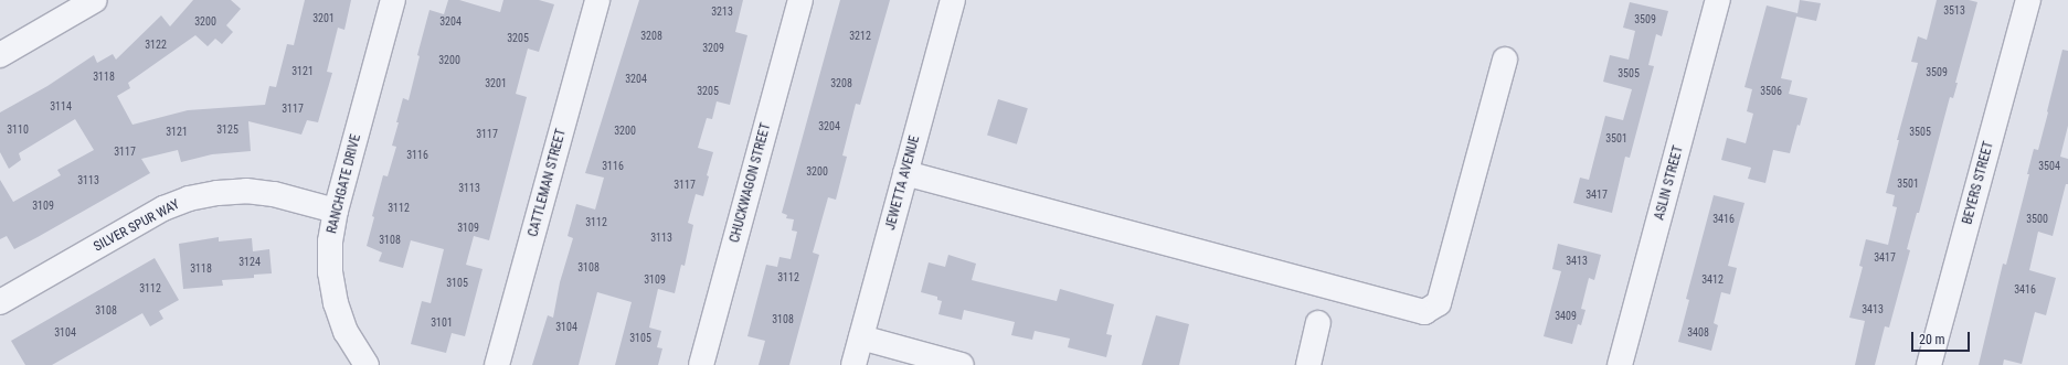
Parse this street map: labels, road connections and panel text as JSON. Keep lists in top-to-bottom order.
{
  "streets": {
    "street": [
      "CATTLEMAN STREET",
      "CHUCKWAGON STREET",
      "JEWETTA AVENUE",
      "ASLIN STREET",
      "BEYERS STREET",
      "RANCHGATE DRIVE",
      "SILVER SPUR WAY"
    ]
  },
  "crossings": [
    ["RANCHGATE DRIVE", "SILVER SPUR WAY"]
  ],
  "house_numbers": [
    "3513",
    "3213",
    "3201",
    "3509",
    "3200",
    "3204",
    "3208",
    "3212",
    "3205",
    "3122",
    "3209",
    "3200",
    "3121",
    "3509",
    "3505",
    "3118",
    "3204",
    "3201",
    "3208",
    "3205",
    "3506",
    "3114",
    "3117",
    "3204",
    "3110",
    "3125",
    "3200",
    "3121",
    "3505",
    "3117",
    "3501",
    "3117",
    "3116",
    "3116",
    "3504",
    "3200",
    "3113",
    "3501",
    "3117",
    "3113",
    "3417",
    "3109",
    "3112",
    "3416",
    "3500",
    "3112",
    "3109",
    "3113",
    "3108",
    "3417",
    "3413",
    "3124",
    "3108",
    "3118",
    "3112",
    "3109",
    "3412",
    "3105",
    "3112",
    "3416",
    "3413",
    "3108",
    "3409",
    "3108",
    "3101",
    "3104",
    "3104",
    "3408",
    "3105"
  ],
  "scale_bar": "20 m"
}
